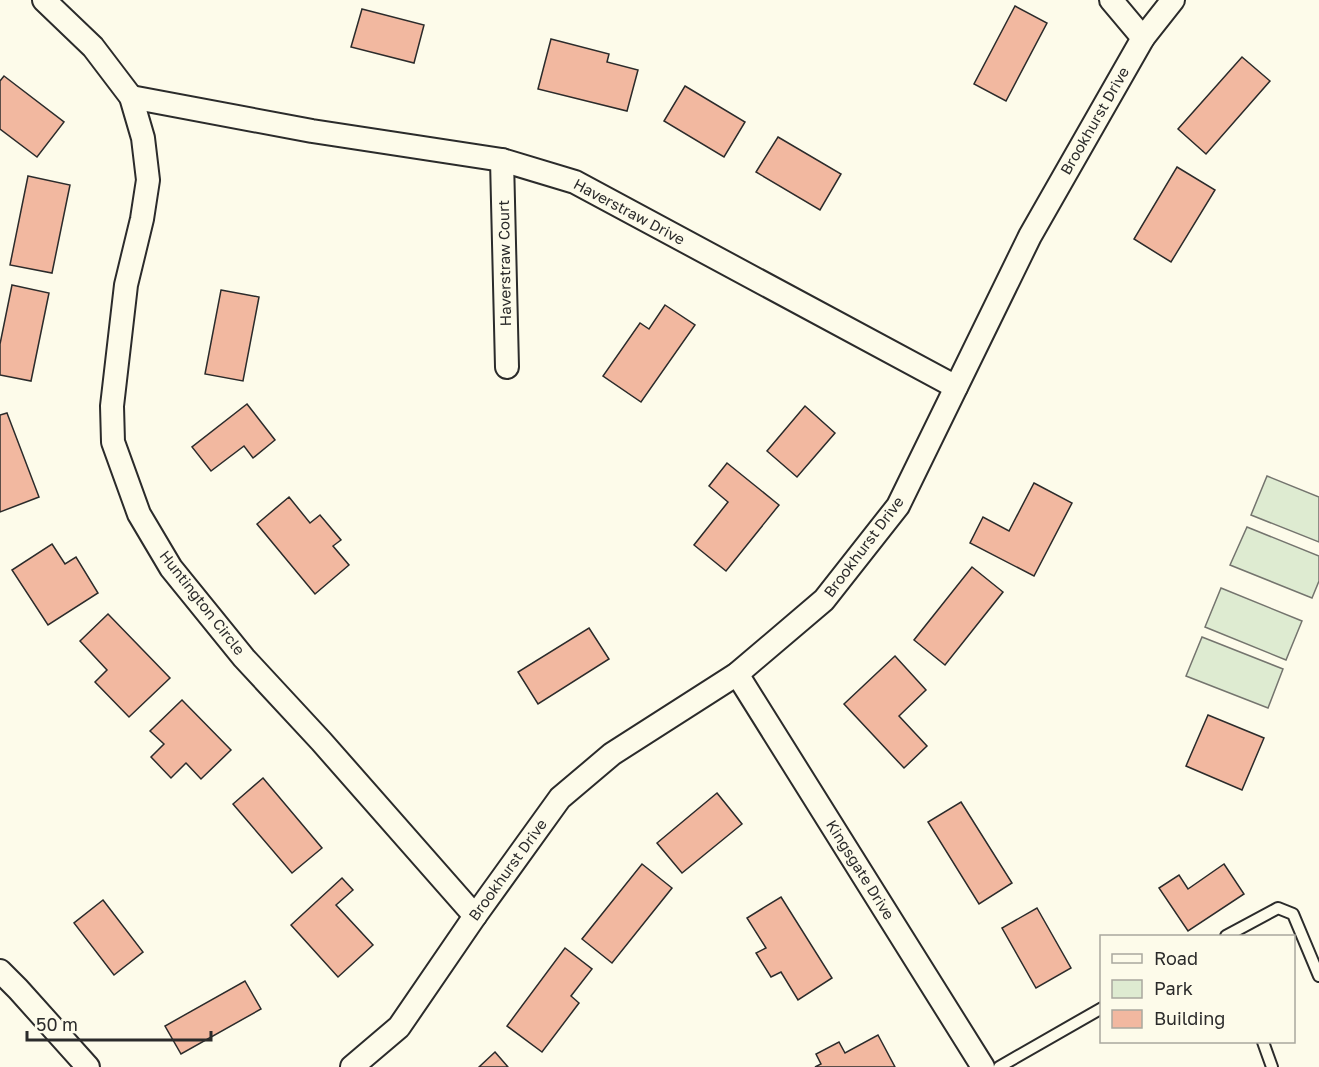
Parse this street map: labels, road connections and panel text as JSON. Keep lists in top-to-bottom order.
{
  "streets": {
    "street": [
      "Brookhurst Drive",
      "Haverstraw Drive",
      "Haverstraw Court",
      "Huntington Circle",
      "Kingsgate Drive"
    ]
  },
  "crossings": [
    ["Brookhurst Drive", "Haverstraw Drive"],
    ["Brookhurst Drive", "Huntington Circle"],
    ["Brookhurst Drive", "Kingsgate Drive"],
    ["Haverstraw Drive", "Haverstraw Court"],
    ["Haverstraw Drive", "Huntington Circle"]
  ],
  "legend": ["Road", "Park", "Building"],
  "scale_bar": "50 m"
}
